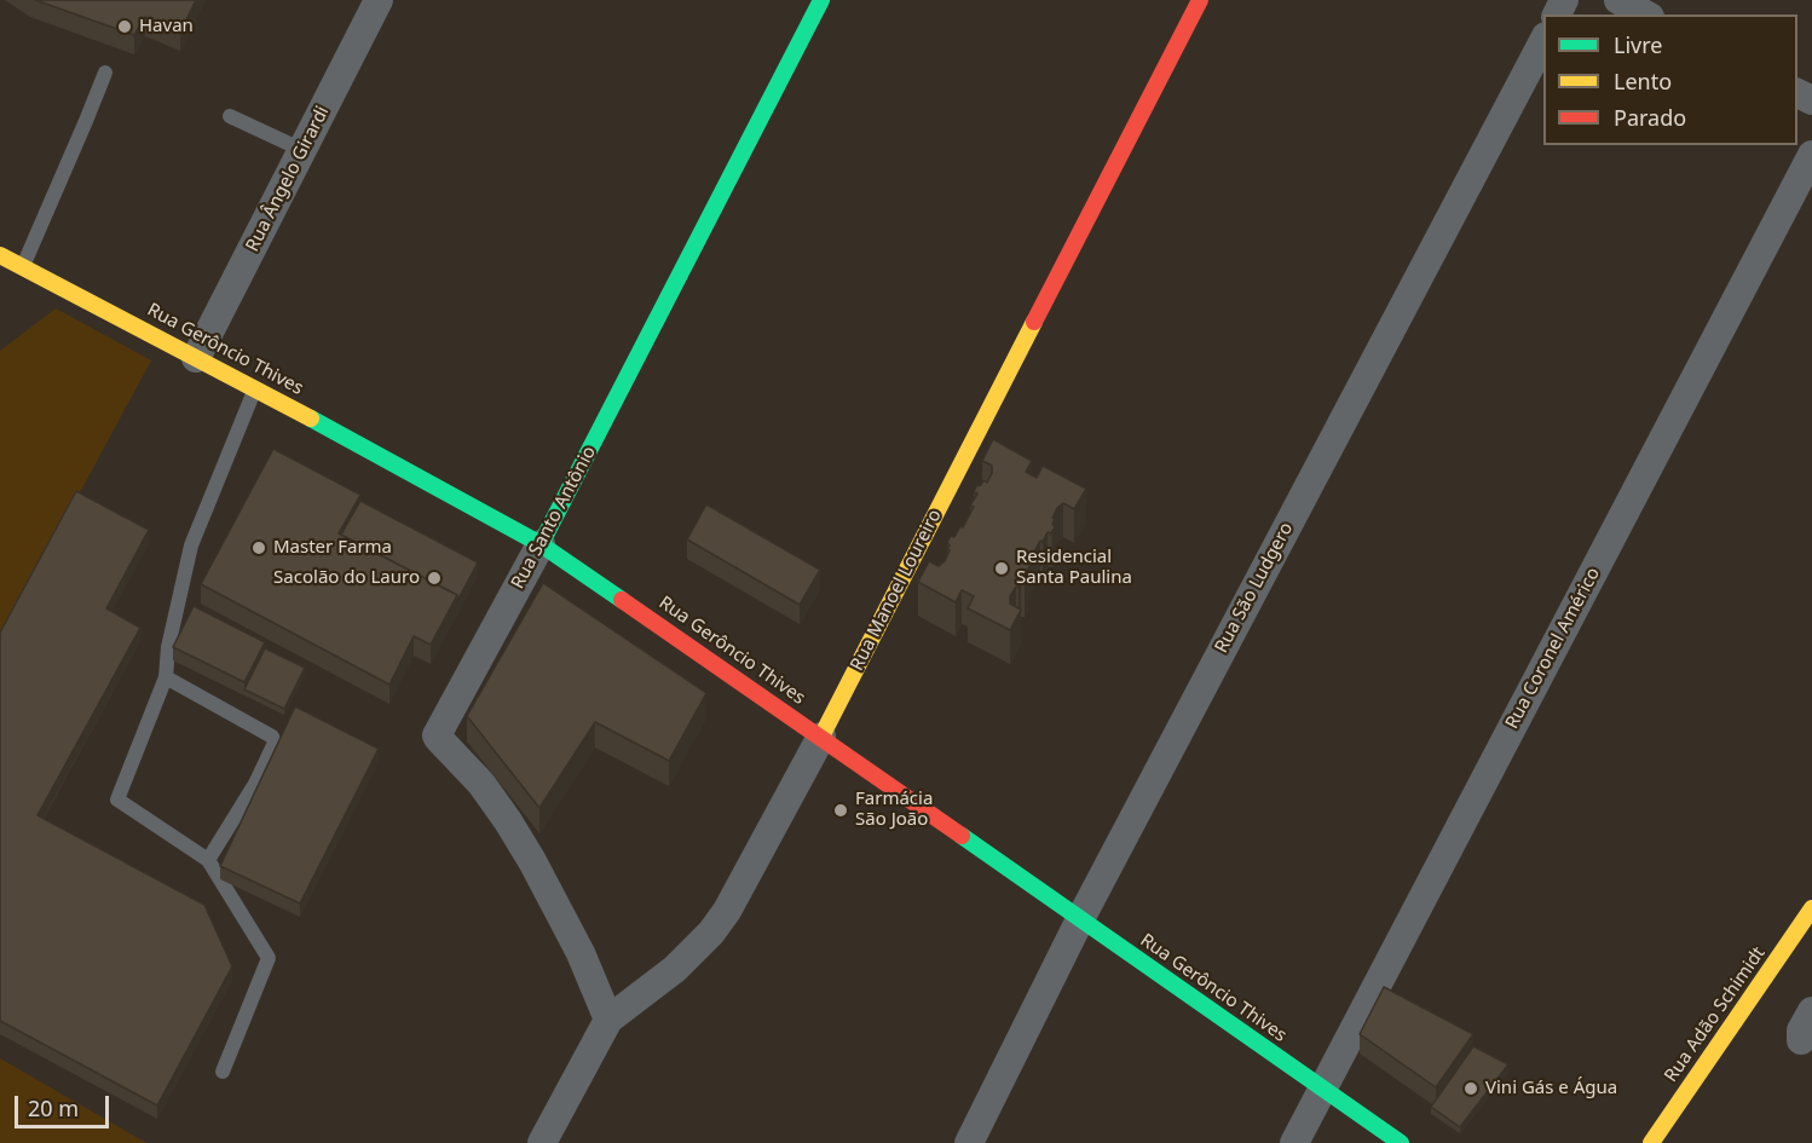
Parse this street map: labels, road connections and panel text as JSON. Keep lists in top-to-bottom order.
{
  "streets": {
    "street": [
      "Rua Ângelo Girardi",
      "Rua Gerôncio Thives",
      "Rua Santo Antônio",
      "Rua São Ludgero",
      "Rua Manoel Loureiro",
      "Rua Coronel Américo",
      "Rua Adão Schimidt"
    ]
  },
  "crossings": [
    ["Rua Ângelo Girardi", "Rua Gerôncio Thives"],
    ["Rua Gerôncio Thives", "Rua Santo Antônio"],
    ["Rua Gerôncio Thives", "Rua São Ludgero"],
    ["Rua Gerôncio Thives", "Rua Manoel Loureiro"],
    ["Rua Gerôncio Thives", "Rua Coronel Américo"],
    ["Rua Santo Antônio", "Rua Manoel Loureiro"]
  ],
  "places": [
    "Havan",
    "Master Farma",
    "Residencial Santa Paulina",
    "Sacolão do Lauro",
    "Farmácia São João",
    "Vini Gás e Água"
  ],
  "legend": ["Livre", "Lento", "Parado"],
  "scale_bar": "20 m"
}
